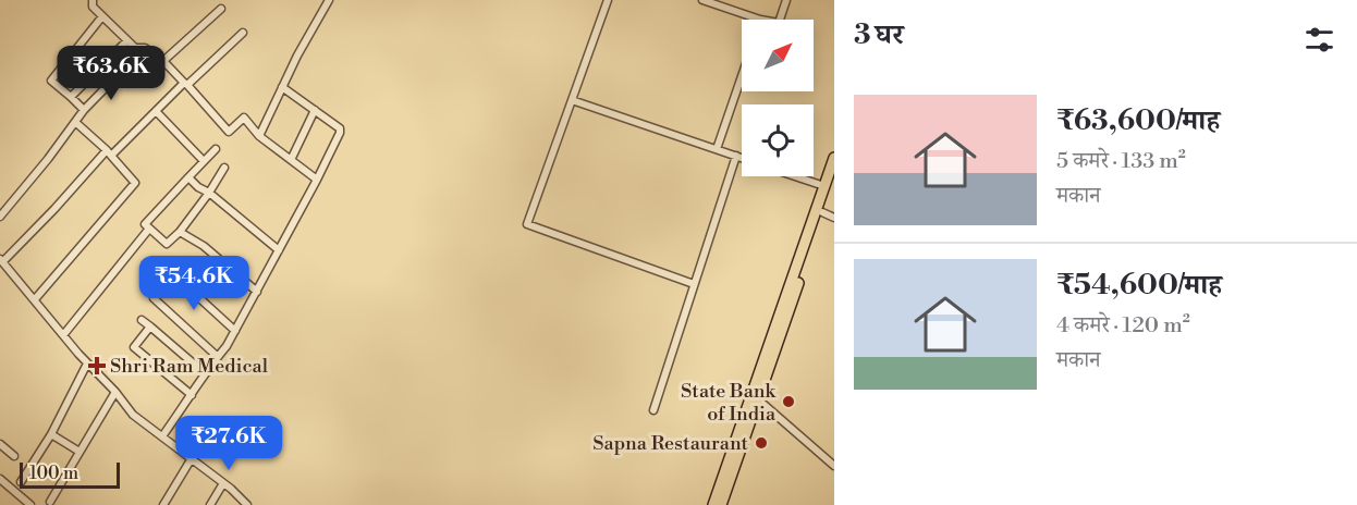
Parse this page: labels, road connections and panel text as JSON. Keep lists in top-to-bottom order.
{
  "places": {
    "health": ["Shri Ram Medical"],
    "other": ["State Bank of India", "Sapna Restaurant"]
  },
  "scale_bar": "100 m",
  "north": "top right",
  "page": {
    "heading": "3 घर",
    "price": ["₹63.6K", "₹54.6K", "₹27.6K"],
    "list": [
      {
        "name": "₹63,600/माह",
        "note": "5 कमरे · 133 m² · मकान"
      },
      {
        "name": "₹54,600/माह",
        "note": "4 कमरे · 120 m² · मकान"
      }
    ],
    "scale": "100 m"
  }
}
